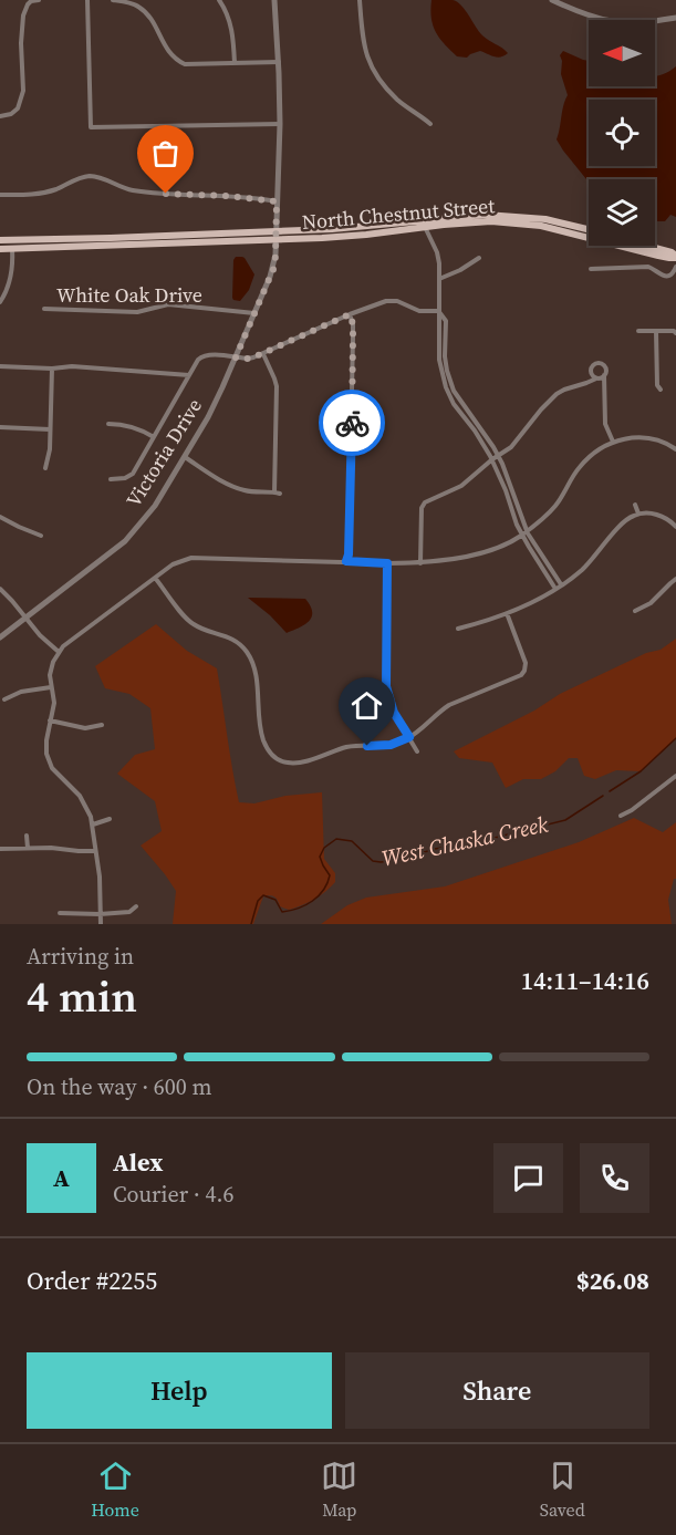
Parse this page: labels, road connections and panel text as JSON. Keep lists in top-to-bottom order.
{
  "streets": {
    "main road": ["North Chestnut Street"],
    "street": ["White Oak Drive", "Victoria Drive"]
  },
  "crossings": [
    ["North Chestnut Street", "Victoria Drive"],
    ["White Oak Drive", "Victoria Drive"]
  ],
  "water": ["West Chaska Creek"],
  "north": "left",
  "page": {
    "heading": ["4 min", "Arriving in", "14:11–14:16"],
    "panel": [
      "Alex",
      "Courier · 4.6",
      "Order #2255",
      "$26.08"
    ],
    "bar": "On the way · 600 m",
    "round": "A",
    "buttons": ["Help", "Share"],
    "tabs": ["Home", "Map", "Saved"]
  }
}
